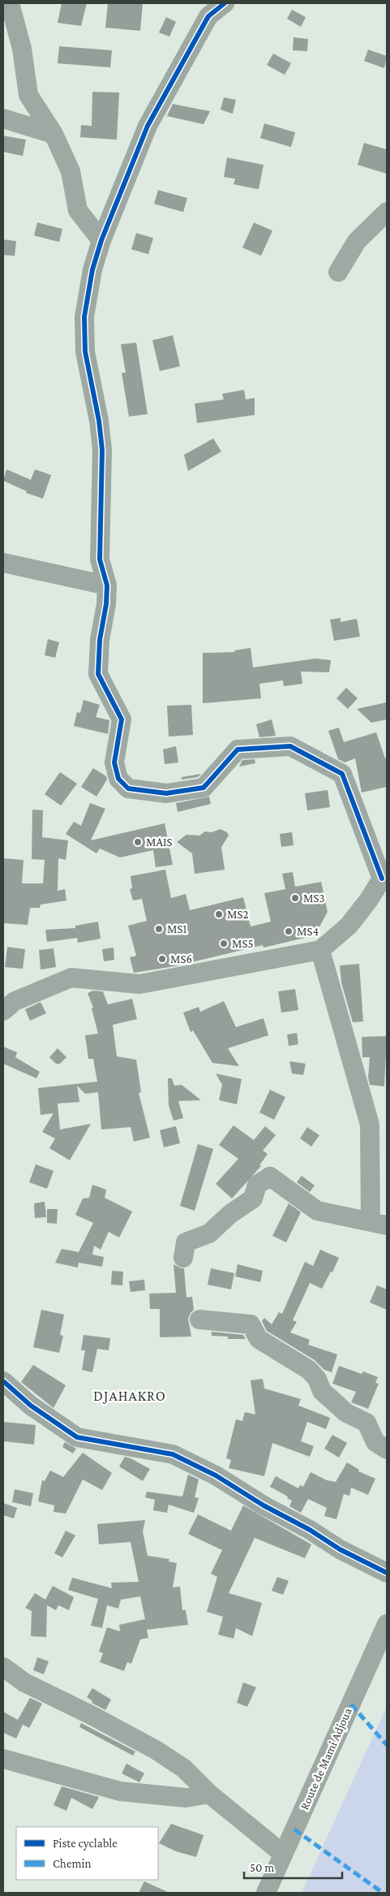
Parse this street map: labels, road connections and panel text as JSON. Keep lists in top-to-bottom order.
{
  "streets": {
    "street": ["Route de Mami Adjoua"]
  },
  "districts": ["DJAHAKRO"],
  "places": [
    "MAIS",
    "MS3",
    "MS2",
    "MS1",
    "MS4",
    "MS5",
    "MS6"
  ],
  "legend": ["Piste cyclable", "Chemin"],
  "scale_bar": "50 m"
}
